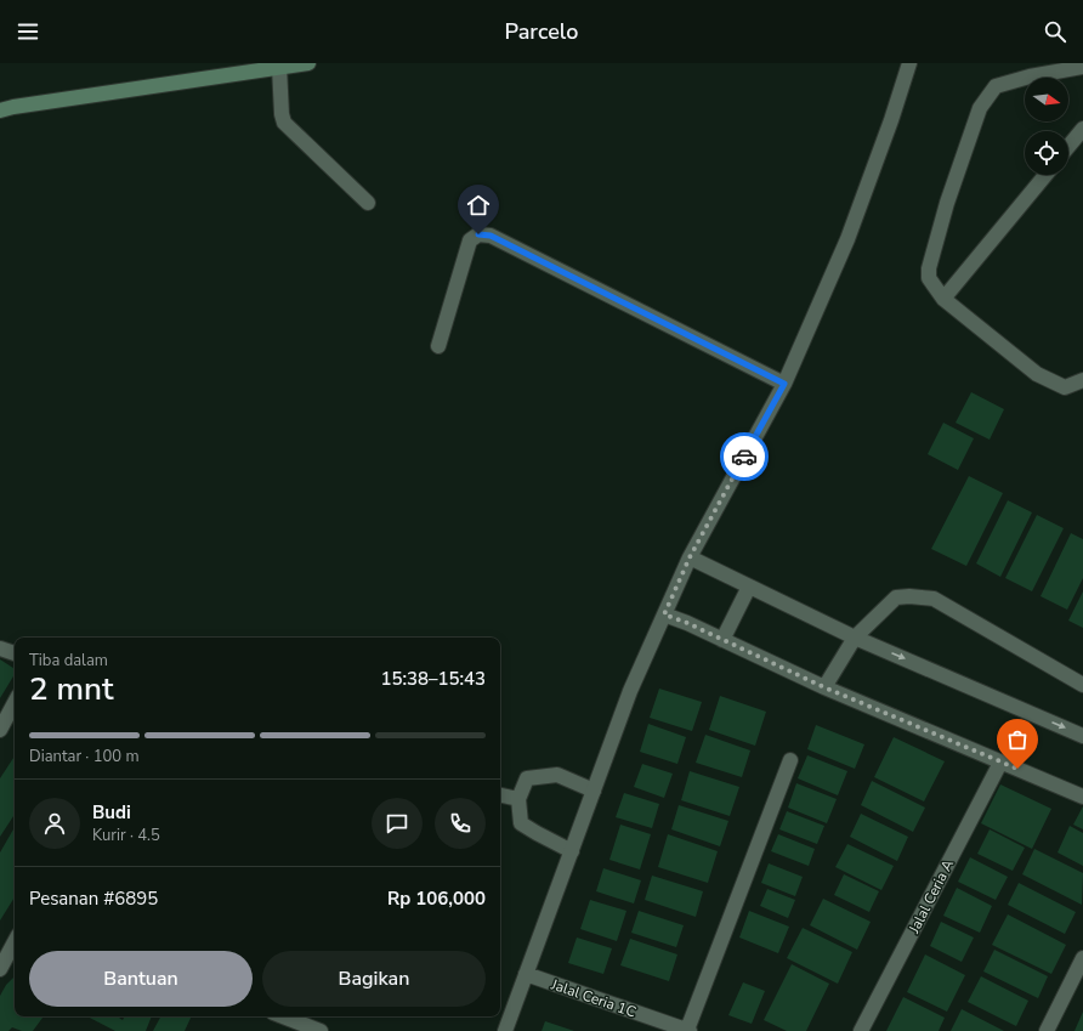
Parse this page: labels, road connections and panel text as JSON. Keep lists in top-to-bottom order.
{
  "streets": {
    "street": ["Jalal Ceria A", "Jalal Ceria 1C"]
  },
  "north": "right",
  "page": {
    "header": "Parcelo",
    "heading": ["2 mnt", "Tiba dalam", "15:38–15:43"],
    "panel": [
      "Budi",
      "Kurir · 4.5",
      "Pesanan #6895",
      "Rp 106,000"
    ],
    "bar": "Diantar · 100 m",
    "buttons": ["Bantuan", "Bagikan"]
  }
}
